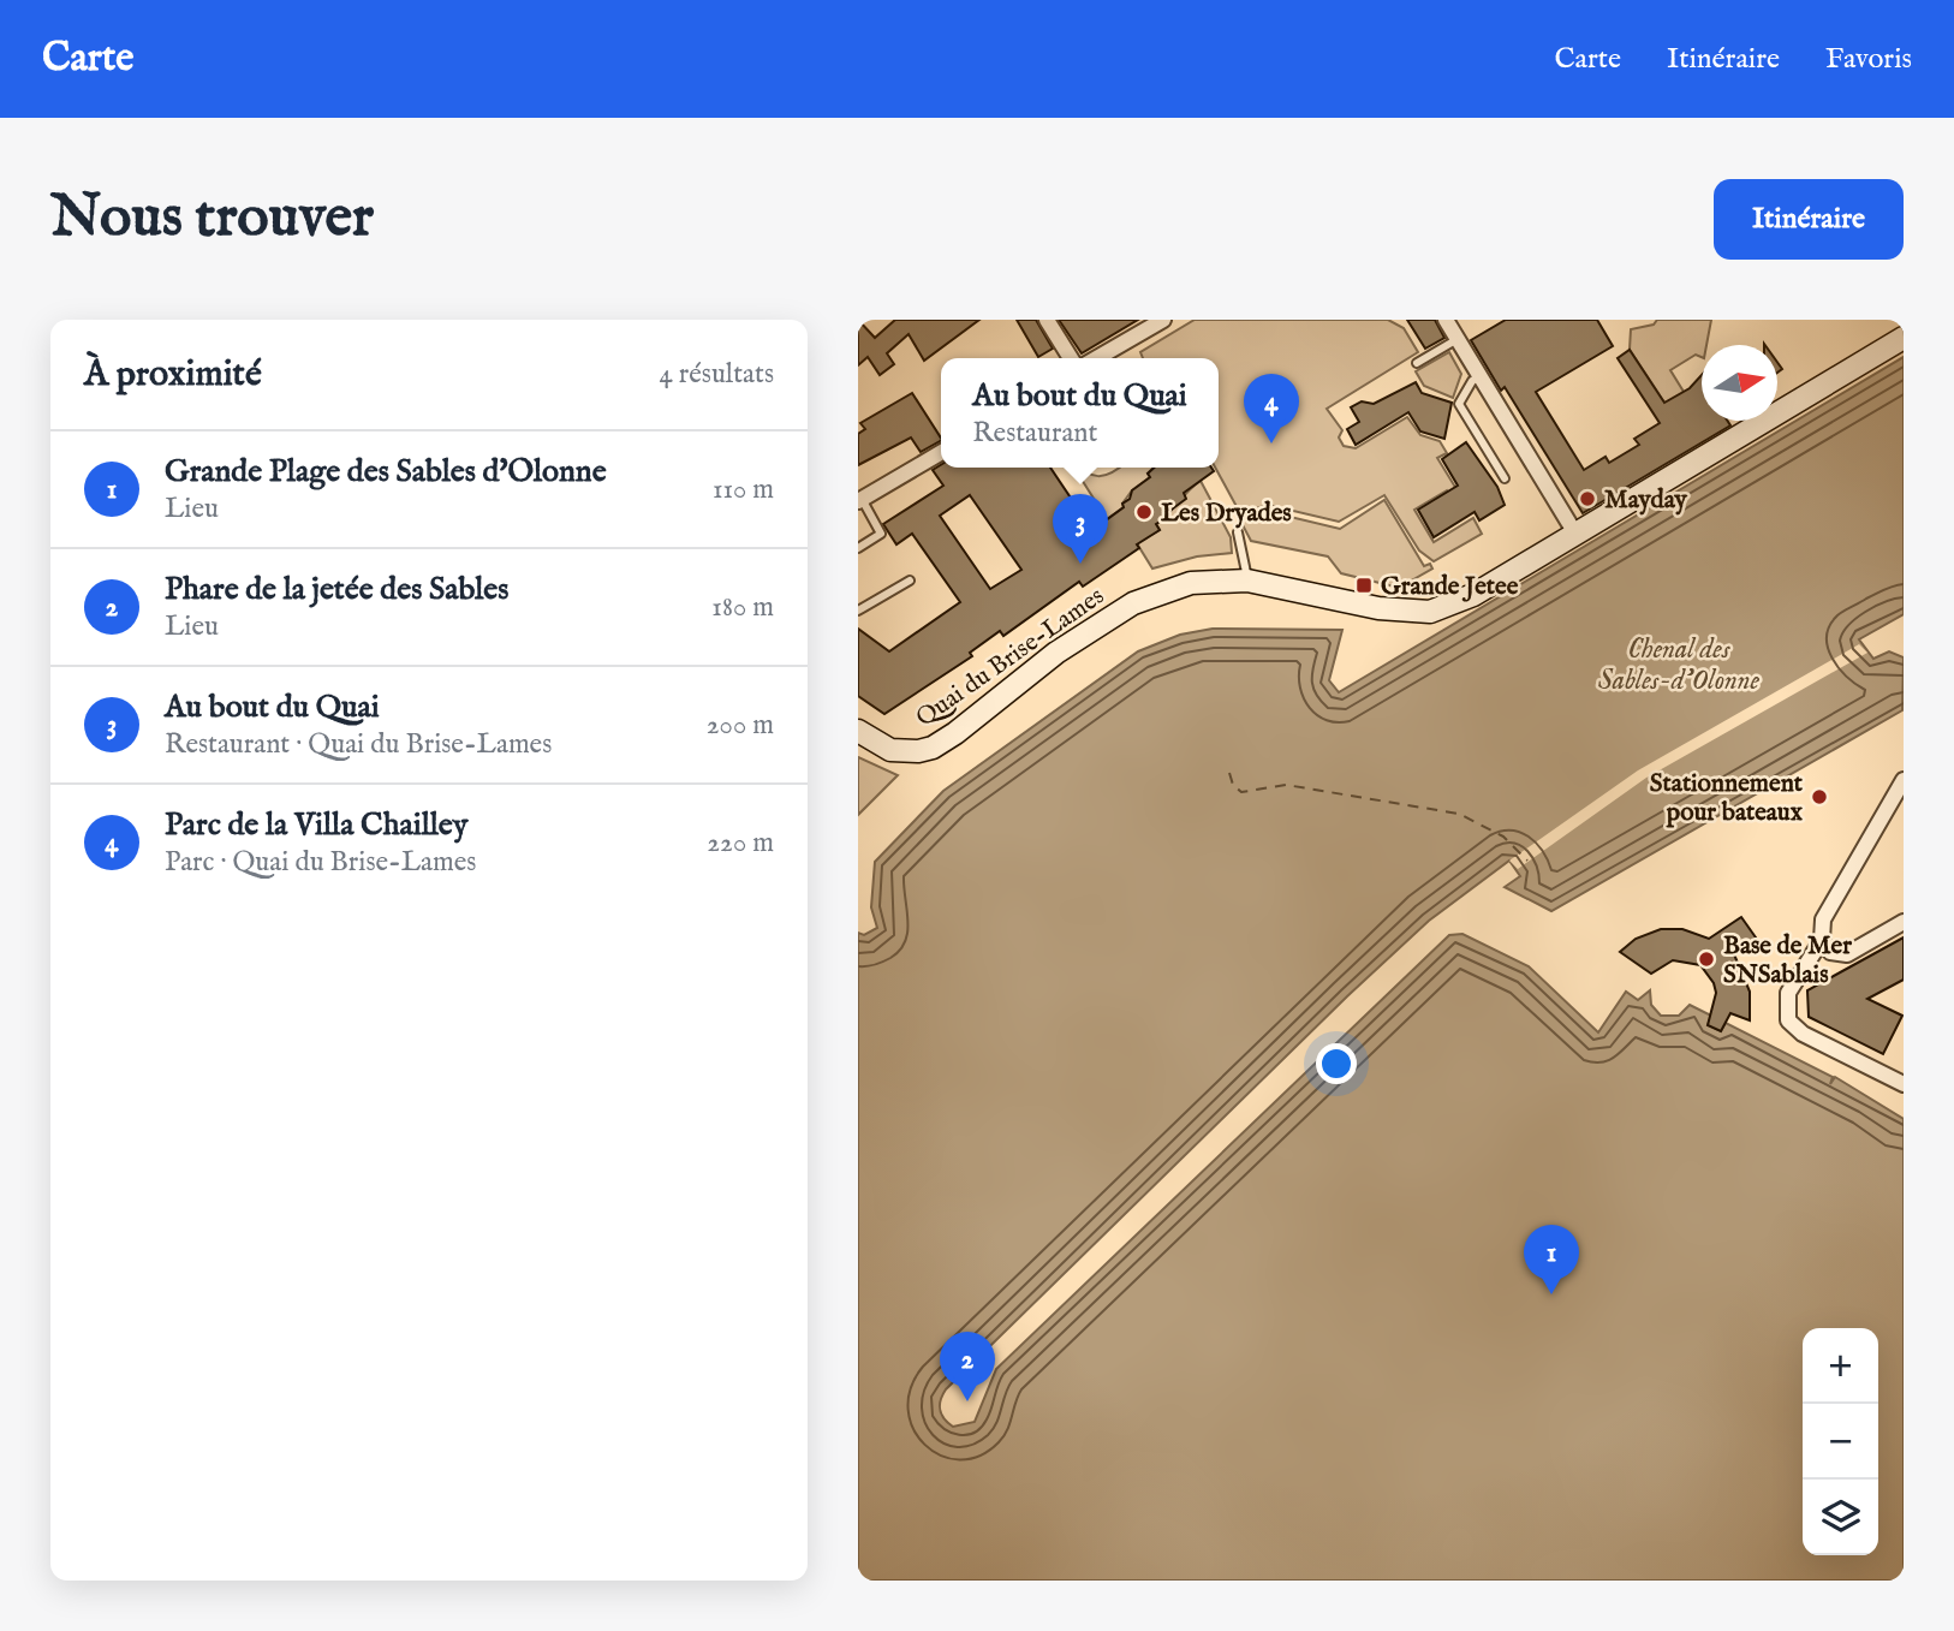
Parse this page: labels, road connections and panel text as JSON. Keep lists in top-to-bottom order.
{
  "streets": {
    "street": ["Quai du Brise-Lames"]
  },
  "water": ["Chenal des Sables-d'Olonne"],
  "places": {
    "other": [
      "Mayday",
      "Les Dryades",
      "Stationnement pour bateaux",
      "Base de Mer SNSablais"
    ],
    "transit": ["Grande Jetee"]
  },
  "north": "right",
  "page": {
    "header": "Carte",
    "nav": ["Carte", "Itinéraire", "Favoris"],
    "buttons": "Itinéraire",
    "title": "Nous trouver",
    "heading": ["À proximité", "4 résultats"],
    "popup": ["Au bout du Quai", "Restaurant"],
    "pins": [
      "4",
      "3",
      "1",
      "2"
    ],
    "list": [
      {
        "mark": "1",
        "name": "Grande Plage des Sables d'Olonne",
        "note": "Lieu",
        "value": "110 m"
      },
      {
        "mark": "2",
        "name": "Phare de la jetée des Sables",
        "note": "Lieu",
        "value": "180 m"
      },
      {
        "mark": "3",
        "name": "Au bout du Quai",
        "note": "Restaurant · Quai du Brise-Lames",
        "value": "200 m"
      },
      {
        "mark": "4",
        "name": "Parc de la Villa Chailley",
        "note": "Parc · Quai du Brise-Lames",
        "value": "220 m"
      }
    ],
    "map_buttons": ["+", "−"]
  }
}
